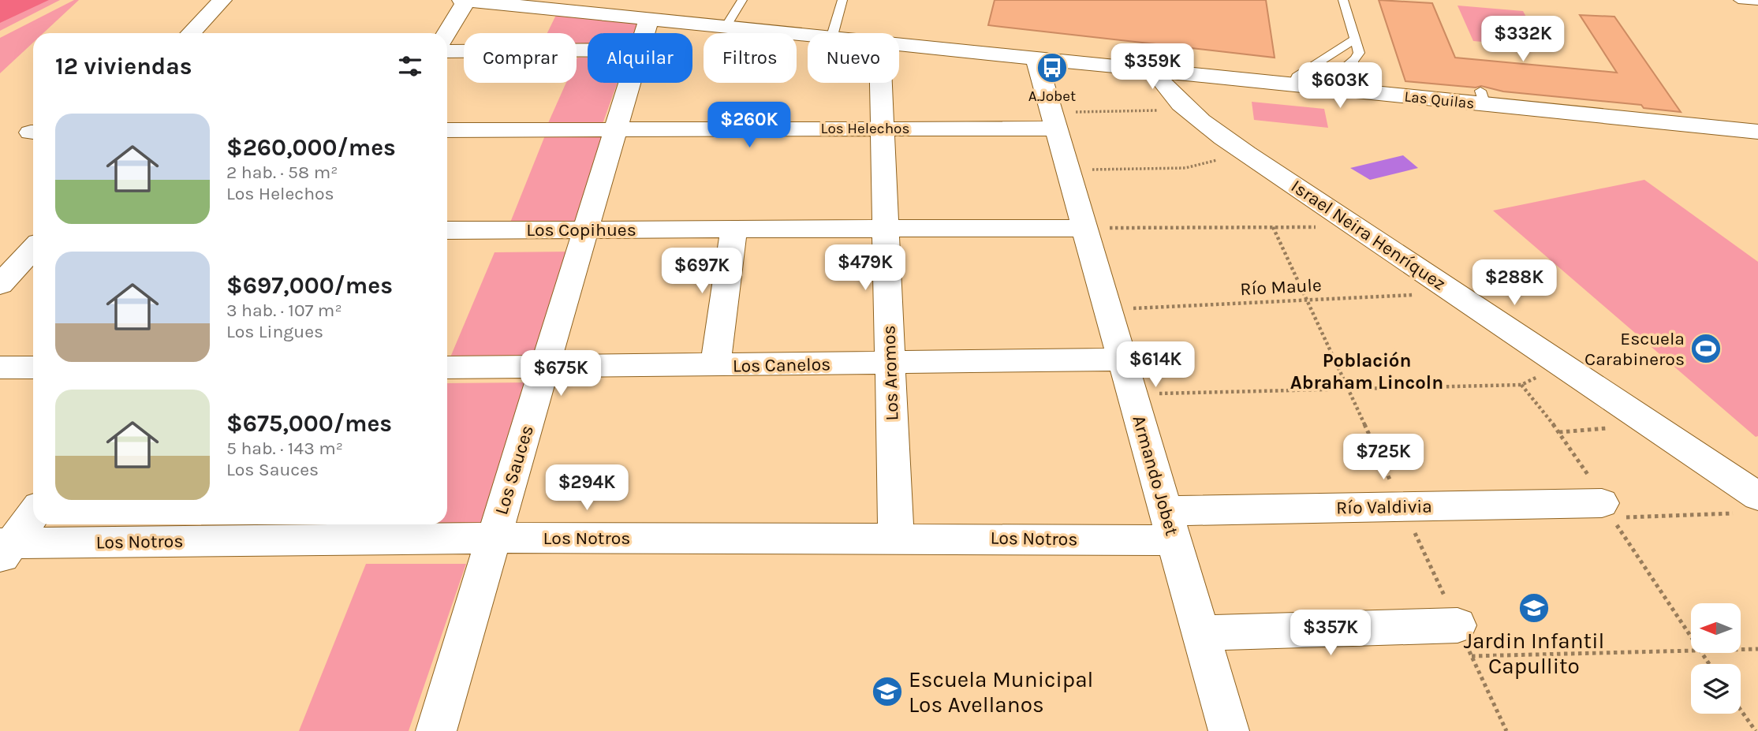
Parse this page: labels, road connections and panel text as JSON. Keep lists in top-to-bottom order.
{
  "streets": {
    "street": [
      "Las Quilas",
      "Los Helechos",
      "Los Copihues",
      "Israel Neira Henríquez",
      "Los Canelos",
      "Los Aromos",
      "Los Sauces",
      "Armando Jobet",
      "Río Valdivia",
      "Los Notros"
    ],
    "path": ["Río Maule"]
  },
  "crossings": [
    ["Las Quilas", "Israel Neira Henríquez"],
    ["Las Quilas", "Los Sauces"],
    ["Las Quilas", "Armando Jobet"],
    ["Los Helechos", "Los Aromos"],
    ["Los Helechos", "Los Sauces"],
    ["Los Helechos", "Armando Jobet"],
    ["Los Copihues", "Los Aromos"],
    ["Los Copihues", "Los Sauces"],
    ["Los Copihues", "Armando Jobet"],
    ["Israel Neira Henríquez", "Río Maule"],
    ["Río Maule", "Armando Jobet"],
    ["Los Canelos", "Los Aromos"],
    ["Los Canelos", "Los Sauces"],
    ["Los Canelos", "Armando Jobet"],
    ["Los Aromos", "Los Notros"],
    ["Los Sauces", "Los Notros"],
    ["Armando Jobet", "Río Valdivia"],
    ["Armando Jobet", "Los Notros"],
    ["Río Valdivia", "Los Notros"]
  ],
  "districts": ["Población Abraham Lincoln"],
  "places": {
    "bus stop": ["A.Jobet"],
    "sports": ["Escuela Carabineros"],
    "school or university": ["Jardin Infantil Capullito", "Escuela Municipal Los Avellanos"]
  },
  "north": "left",
  "page": {
    "price": [
      "$332K",
      "$359K",
      "$603K",
      "$260K",
      "$479K",
      "$697K",
      "$288K",
      "$614K",
      "$675K",
      "$725K",
      "$294K",
      "$357K"
    ],
    "chip": [
      "Comprar",
      "Alquilar",
      "Filtros",
      "Nuevo"
    ],
    "heading": "12 viviendas",
    "list": [
      {
        "name": "$260,000/mes",
        "note": "2 hab. · 58 m² · Los Helechos"
      },
      {
        "name": "$697,000/mes",
        "note": "3 hab. · 107 m² · Los Lingues"
      },
      {
        "name": "$675,000/mes",
        "note": "5 hab. · 143 m² · Los Sauces"
      }
    ]
  }
}
